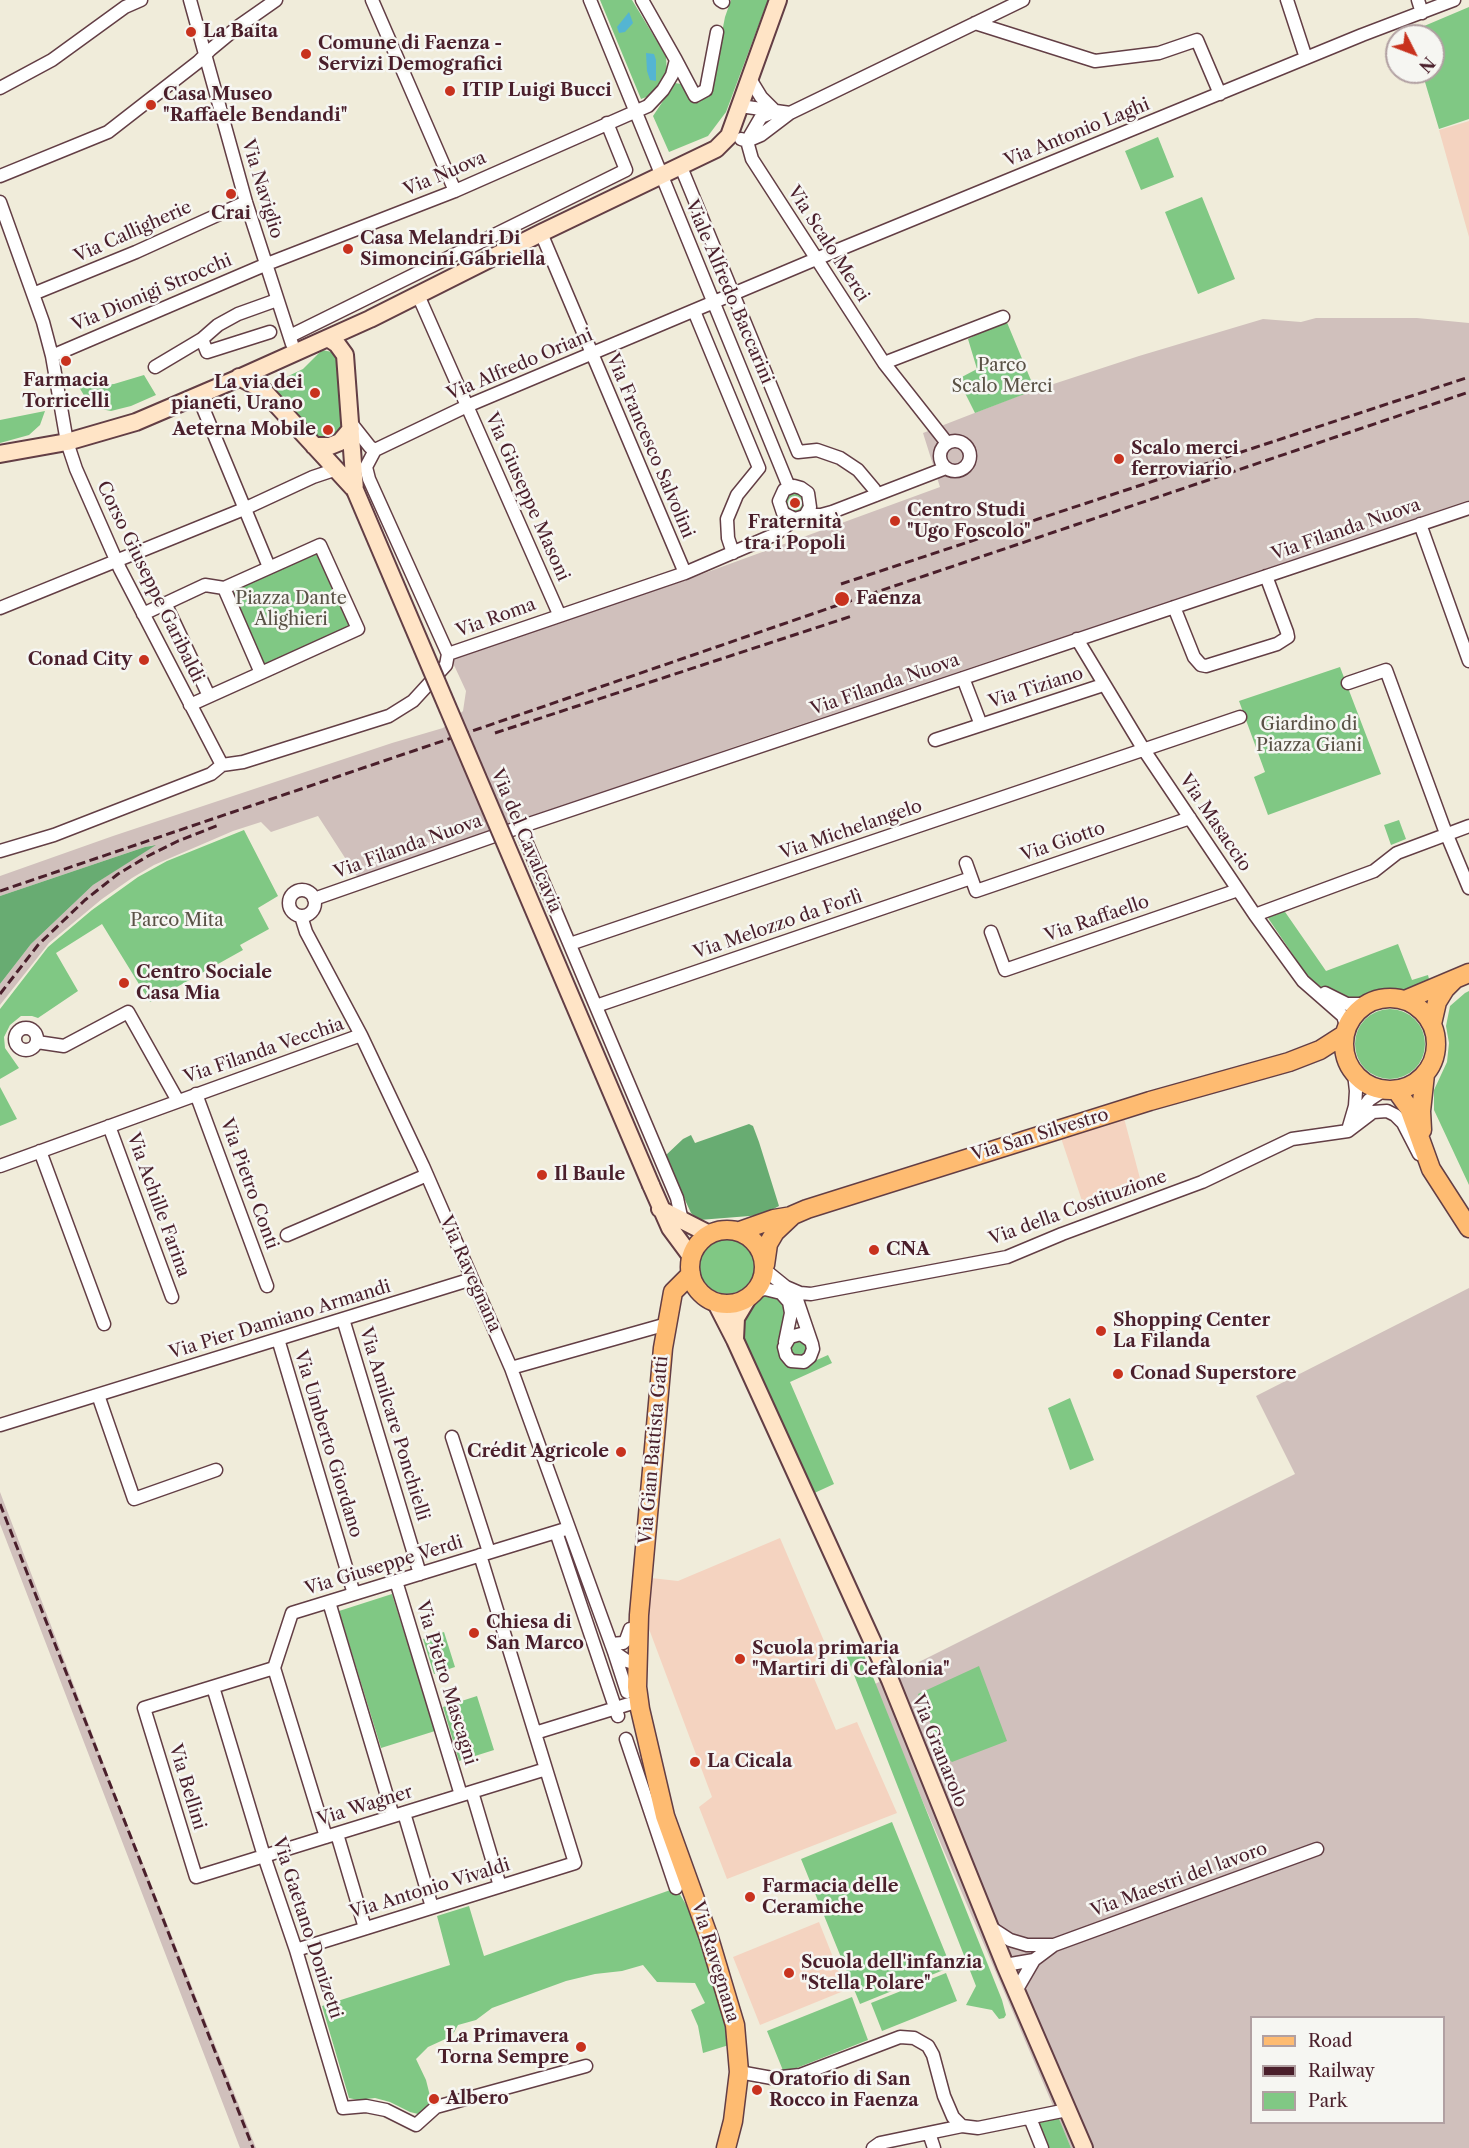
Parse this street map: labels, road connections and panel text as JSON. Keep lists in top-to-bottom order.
{
  "streets": {
    "main road": [
      "Via del Cavalcavia",
      "Via San Silvestro",
      "Via Ravegnana",
      "Via Gian Battista Gatti",
      "Via Granarolo"
    ],
    "street": [
      "Via Antonio Laghi",
      "Via Nuova",
      "Via Naviglio",
      "Via Calligherie",
      "Via Scalo Merci",
      "Viale Alfredo Baccarini",
      "Via Dionigi Strocchi",
      "Via Alfredo Oriani",
      "Via Francesco Salvolini",
      "Via Giuseppe Masoni",
      "Via Filanda Nuova",
      "Corso Giuseppe Garibaldi",
      "Via Roma",
      "Via Tiziano",
      "Via Masaccio",
      "Via Michelangelo",
      "Via Giotto",
      "Via Raffaello",
      "Via Melozzo da Forlì",
      "Via Filanda Vecchia",
      "Via Pietro Conti",
      "Via Achille Farina",
      "Via della Costituzione",
      "Via Pier Damiano Armandi",
      "Via Amilcare Ponchielli",
      "Via Umberto Giordano",
      "Via Giuseppe Verdi",
      "Via Pietro Mascagni",
      "Via Bellini",
      "Via Wagner",
      "Via Maestri del lavoro",
      "Via Antonio Vivaldi",
      "Via Gaetano Donizetti"
    ]
  },
  "crossings": [
    ["Via Antonio Laghi", "Via Scalo Merci"],
    ["Via Antonio Laghi", "Viale Alfredo Baccarini"],
    ["Via Antonio Laghi", "Via Alfredo Oriani"],
    ["Via Nuova", "Via Naviglio"],
    ["Via Nuova", "Viale Alfredo Baccarini"],
    ["Via Nuova", "Via Dionigi Strocchi"],
    ["Via Naviglio", "Via Calligherie"],
    ["Via Naviglio", "Via Dionigi Strocchi"],
    ["Via Calligherie", "Corso Giuseppe Garibaldi"],
    ["Viale Alfredo Baccarini", "Via Alfredo Oriani"],
    ["Viale Alfredo Baccarini", "Via Roma"],
    ["Via Dionigi Strocchi", "Corso Giuseppe Garibaldi"],
    ["Via Alfredo Oriani", "Via Francesco Salvolini"],
    ["Via Alfredo Oriani", "Via Giuseppe Masoni"],
    ["Via Alfredo Oriani", "Via Roma"],
    ["Via Francesco Salvolini", "Via Roma"],
    ["Via Giuseppe Masoni", "Via Roma"],
    ["Via Filanda Nuova", "Via Tiziano"],
    ["Via Filanda Nuova", "Via Masaccio"],
    ["Via Filanda Nuova", "Via del Cavalcavia"],
    ["Via Filanda Nuova", "Via Ravegnana"],
    ["Via Tiziano", "Via Masaccio"],
    ["Via Masaccio", "Via Michelangelo"],
    ["Via Masaccio", "Via Giotto"],
    ["Via Masaccio", "Via Raffaello"],
    ["Via Masaccio", "Via San Silvestro"],
    ["Via Michelangelo", "Via del Cavalcavia"],
    ["Via del Cavalcavia", "Via Melozzo da Forlì"],
    ["Via del Cavalcavia", "Via San Silvestro"],
    ["Via del Cavalcavia", "Via della Costituzione"],
    ["Via del Cavalcavia", "Via Gian Battista Gatti"],
    ["Via del Cavalcavia", "Via Granarolo"],
    ["Via Giotto", "Via Melozzo da Forlì"],
    ["Via Filanda Vecchia", "Via Pietro Conti"],
    ["Via Filanda Vecchia", "Via Achille Farina"],
    ["Via Filanda Vecchia", "Via Ravegnana"],
    ["Via San Silvestro", "Via della Costituzione"],
    ["Via San Silvestro", "Via Gian Battista Gatti"],
    ["Via San Silvestro", "Via Granarolo"],
    ["Via della Costituzione", "Via Gian Battista Gatti"],
    ["Via della Costituzione", "Via Granarolo"],
    ["Via Ravegnana", "Via Pier Damiano Armandi"],
    ["Via Ravegnana", "Via Gian Battista Gatti"],
    ["Via Ravegnana", "Via Giuseppe Verdi"],
    ["Via Pier Damiano Armandi", "Via Amilcare Ponchielli"],
    ["Via Pier Damiano Armandi", "Via Umberto Giordano"],
    ["Via Amilcare Ponchielli", "Via Giuseppe Verdi"],
    ["Via Umberto Giordano", "Via Giuseppe Verdi"],
    ["Via Gian Battista Gatti", "Via Granarolo"],
    ["Via Giuseppe Verdi", "Via Pietro Mascagni"],
    ["Via Pietro Mascagni", "Via Wagner"],
    ["Via Pietro Mascagni", "Via Antonio Vivaldi"],
    ["Via Granarolo", "Via Maestri del lavoro"],
    ["Via Bellini", "Via Wagner"],
    ["Via Bellini", "Via Gaetano Donizetti"],
    ["Via Wagner", "Via Antonio Vivaldi"],
    ["Via Wagner", "Via Gaetano Donizetti"],
    ["Via Antonio Vivaldi", "Via Gaetano Donizetti"]
  ],
  "parks": [
    "Parco Scalo Merci",
    "Piazza Dante Alighieri",
    "Giardino di Piazza Giani",
    "Parco Mita"
  ],
  "places": [
    "La Baita",
    "Comune di Faenza - Servizi Demografici",
    "ITIP Luigi Bucci",
    "Casa Museo \"Raffaele Bendandi\"",
    "Crai",
    "Casa Melandri Di Simoncini Gabriella",
    "Farmacia Torricelli",
    "La via dei pianeti, Urano",
    "Aeterna Mobile",
    "Scalo merci ferroviario",
    "Fraternità tra i Popoli",
    "Centro Studi \"Ugo Foscolo\"",
    "Faenza",
    "Conad City",
    "Centro Sociale Casa Mia",
    "Il Baule",
    "CNA",
    "Shopping Center La Filanda",
    "Conad Superstore",
    "Crédit Agricole",
    "Chiesa di San Marco",
    "Scuola primaria \"Martiri di Cefalonia\"",
    "La Cicala",
    "Farmacia delle Ceramiche",
    "Scuola dell'infanzia \"Stella Polare\"",
    "La Primavera Torna Sempre",
    "Oratorio di San Rocco in Faenza",
    "Albero"
  ],
  "legend": ["Road", "Railway", "Park"],
  "north": "bottom right"
}
